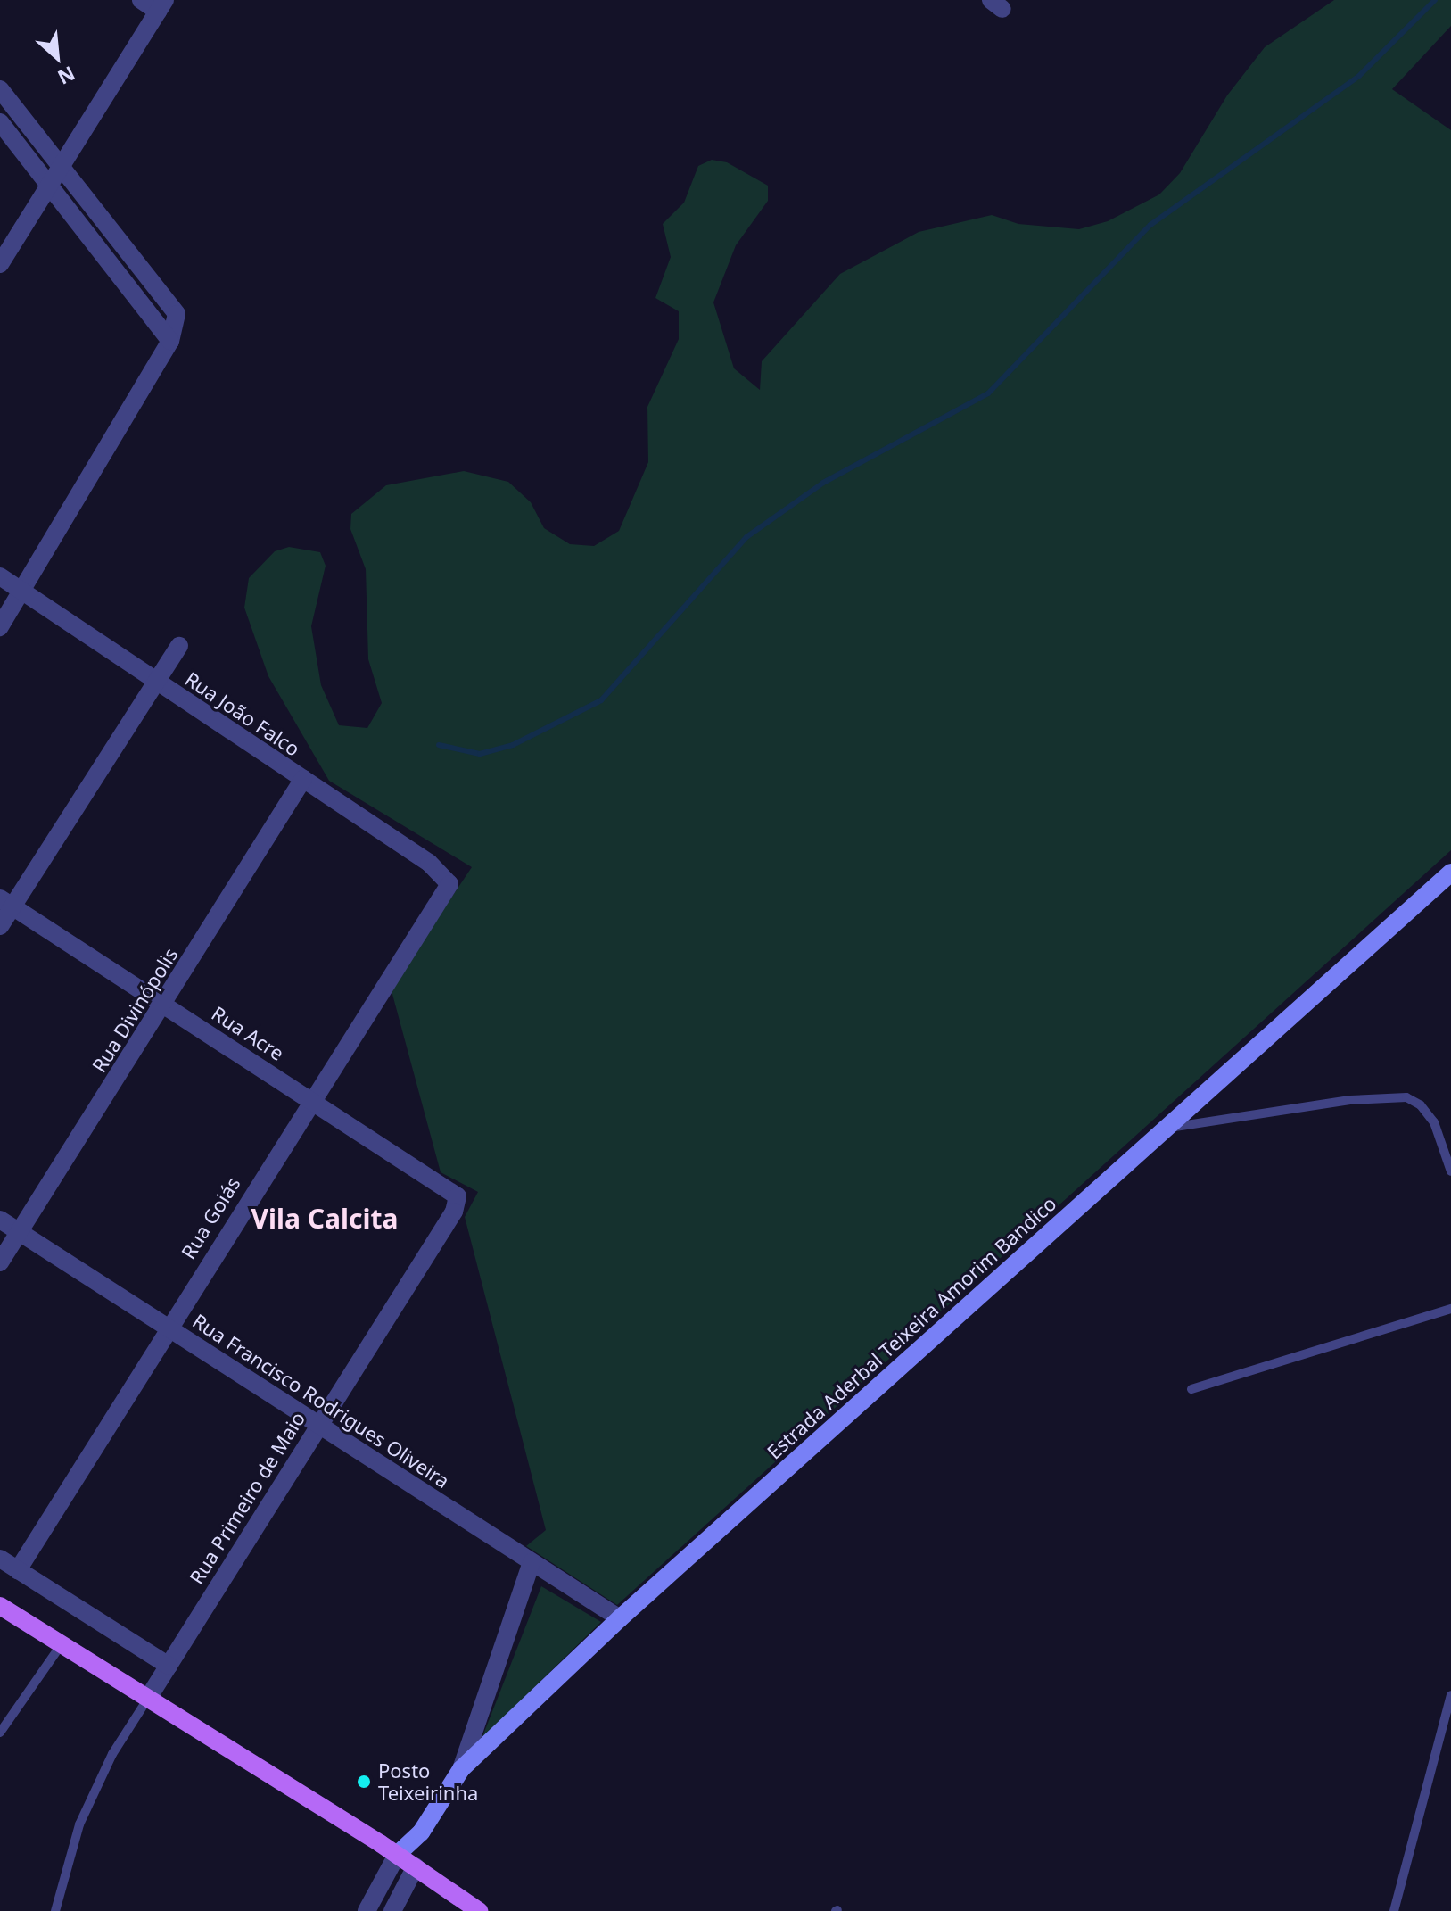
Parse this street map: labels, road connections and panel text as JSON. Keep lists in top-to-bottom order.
{
  "streets": {
    "main road": ["Estrada Aderbal Teixeira Amorim Bandico"],
    "street": [
      "Rua João Falco",
      "Rua Divinópolis",
      "Rua Acre",
      "Rua Goiás",
      "Rua Francisco Rodrigues Oliveira",
      "Rua Primeiro de Maio"
    ]
  },
  "crossings": [
    ["Rua João Falco", "Rua Divinópolis"],
    ["Rua João Falco", "Rua Goiás"],
    ["Rua Divinópolis", "Rua Acre"],
    ["Rua Divinópolis", "Rua Francisco Rodrigues Oliveira"],
    ["Rua Acre", "Rua Goiás"],
    ["Rua Acre", "Rua Primeiro de Maio"],
    ["Rua Goiás", "Rua Francisco Rodrigues Oliveira"],
    ["Estrada Aderbal Teixeira Amorim Bandico", "Rua Francisco Rodrigues Oliveira"],
    ["Rua Francisco Rodrigues Oliveira", "Rua Primeiro de Maio"]
  ],
  "districts": ["Vila Calcita"],
  "places": ["Posto Teixeirinha"],
  "north": "bottom right"
}
